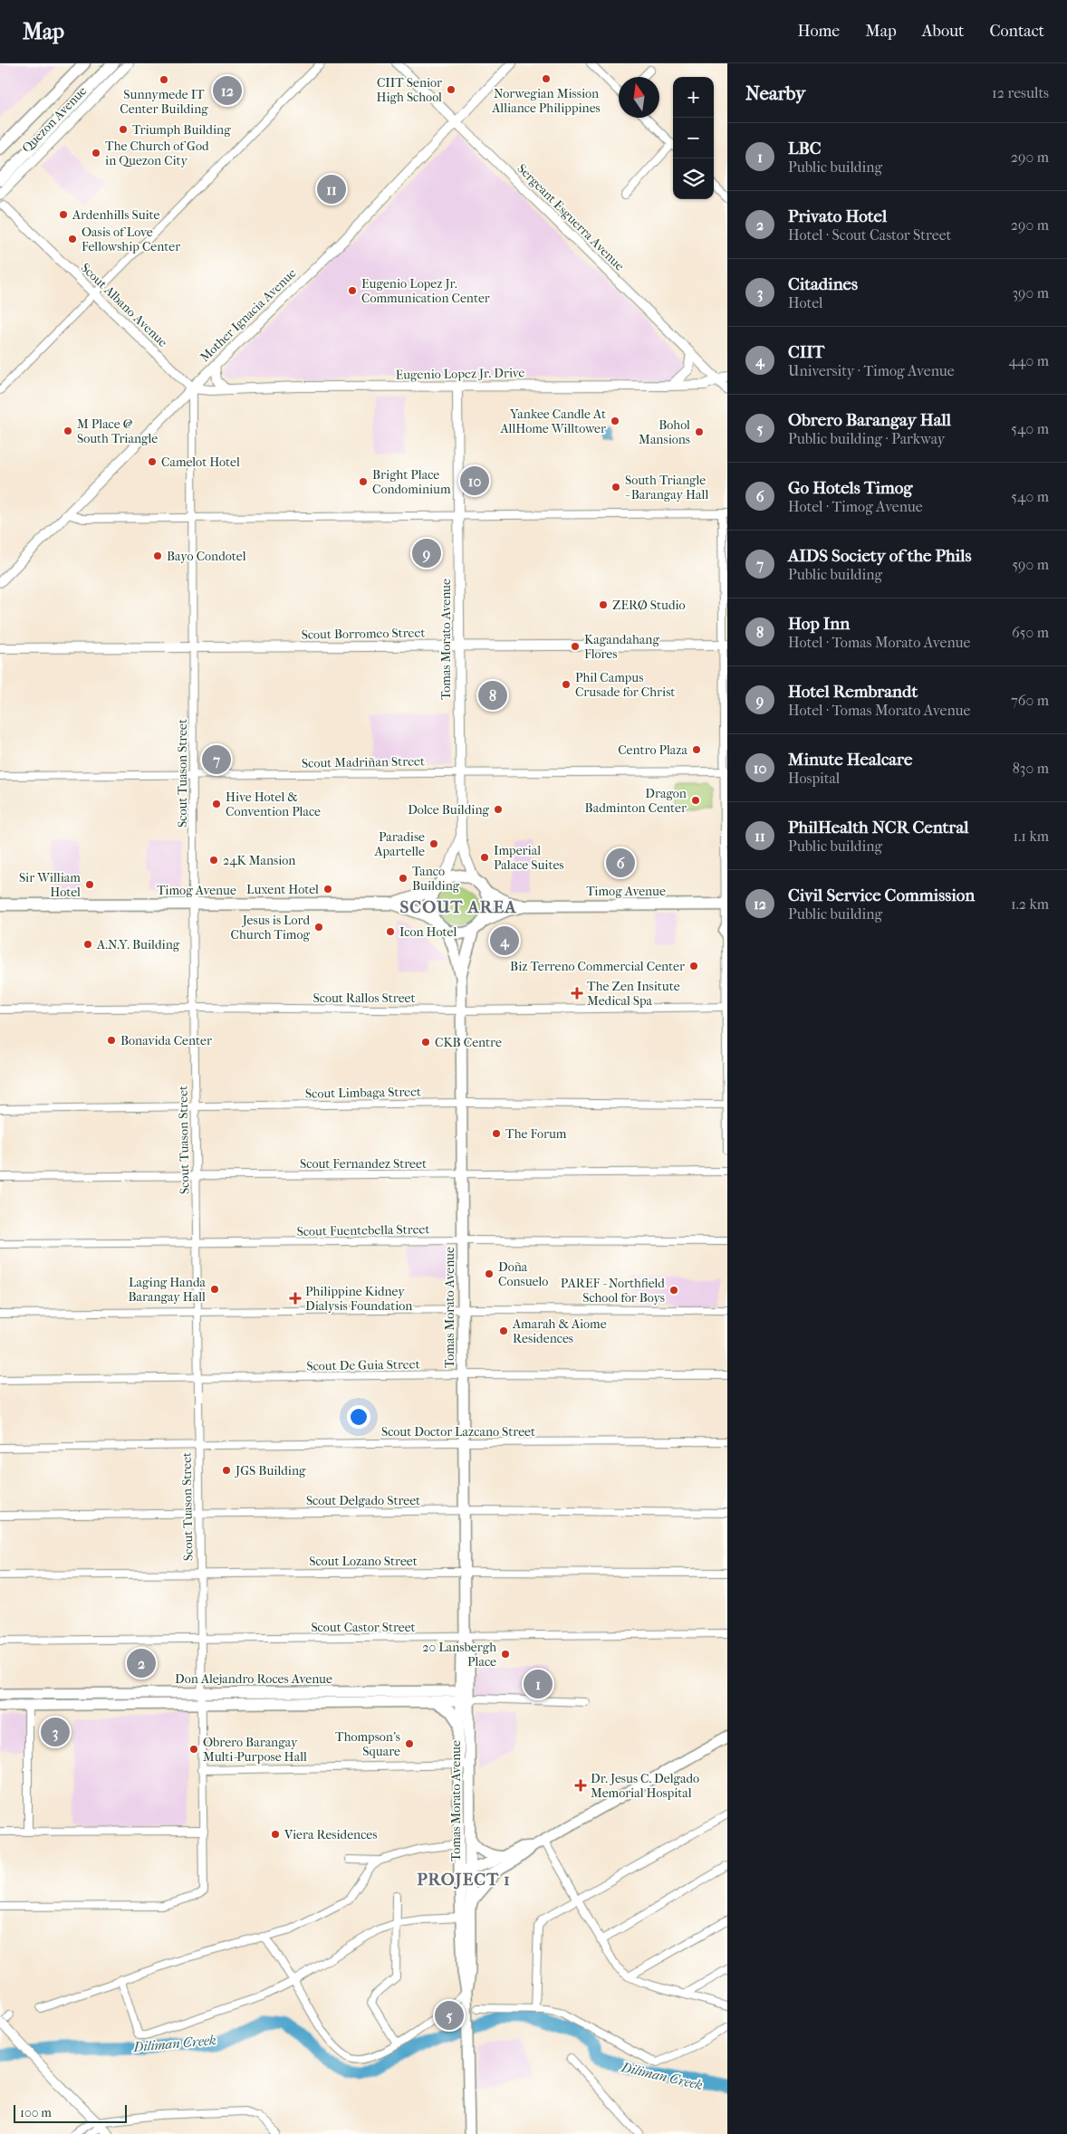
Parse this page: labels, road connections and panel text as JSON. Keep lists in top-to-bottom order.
{
  "streets": {
    "main road": [
      "Quezon Avenue",
      "Tomas Morato Avenue",
      "Timog Avenue",
      "Don Alejandro Roces Avenue"
    ],
    "street": [
      "Sergeant Esguerra Avenue",
      "Scout Albano Avenue",
      "Mother Ignacia Avenue",
      "Eugenio Lopez Jr. Drive",
      "Scout Borromeo Street",
      "Scout Madriñan Street",
      "Scout Tuason Street",
      "Scout Rallos Street",
      "Scout Limbaga Street",
      "Scout Fernandez Street",
      "Scout Fuentebella Street",
      "Scout De Guia Street",
      "Scout Doctor Lazcano Street",
      "Scout Delgado Street",
      "Scout Lozano Street",
      "Scout Castor Street"
    ]
  },
  "crossings": [
    ["Sergeant Esguerra Avenue", "Mother Ignacia Avenue"],
    ["Sergeant Esguerra Avenue", "Eugenio Lopez Jr. Drive"],
    ["Scout Albano Avenue", "Mother Ignacia Avenue"],
    ["Scout Albano Avenue", "Eugenio Lopez Jr. Drive"],
    ["Scout Albano Avenue", "Scout Tuason Street"],
    ["Mother Ignacia Avenue", "Eugenio Lopez Jr. Drive"],
    ["Mother Ignacia Avenue", "Scout Tuason Street"],
    ["Eugenio Lopez Jr. Drive", "Tomas Morato Avenue"],
    ["Eugenio Lopez Jr. Drive", "Scout Tuason Street"],
    ["Scout Borromeo Street", "Tomas Morato Avenue"],
    ["Scout Borromeo Street", "Scout Tuason Street"],
    ["Tomas Morato Avenue", "Scout Madriñan Street"],
    ["Tomas Morato Avenue", "Timog Avenue"],
    ["Tomas Morato Avenue", "Scout Rallos Street"],
    ["Tomas Morato Avenue", "Scout Limbaga Street"],
    ["Tomas Morato Avenue", "Scout Fernandez Street"],
    ["Tomas Morato Avenue", "Scout Fuentebella Street"],
    ["Tomas Morato Avenue", "Scout De Guia Street"],
    ["Tomas Morato Avenue", "Scout Doctor Lazcano Street"],
    ["Tomas Morato Avenue", "Scout Delgado Street"],
    ["Tomas Morato Avenue", "Scout Lozano Street"],
    ["Tomas Morato Avenue", "Scout Castor Street"],
    ["Tomas Morato Avenue", "Don Alejandro Roces Avenue"],
    ["Scout Madriñan Street", "Scout Tuason Street"],
    ["Scout Tuason Street", "Timog Avenue"],
    ["Scout Tuason Street", "Scout Rallos Street"],
    ["Scout Tuason Street", "Scout Limbaga Street"],
    ["Scout Tuason Street", "Scout Fernandez Street"],
    ["Scout Tuason Street", "Scout Fuentebella Street"],
    ["Scout Tuason Street", "Scout De Guia Street"],
    ["Scout Tuason Street", "Scout Doctor Lazcano Street"],
    ["Scout Tuason Street", "Scout Delgado Street"],
    ["Scout Tuason Street", "Scout Lozano Street"],
    ["Scout Tuason Street", "Scout Castor Street"],
    ["Scout Tuason Street", "Don Alejandro Roces Avenue"]
  ],
  "districts": ["SCOUT AREA", "PROJECT 1"],
  "water": ["Diliman Creek"],
  "places": {
    "other": [
      "Norwegian Mission Alliance Philippines",
      "Sunnymede IT Center Building",
      "CIIT Senior High School",
      "Triumph Building",
      "The Church of God in Quezon City",
      "Ardenhills Suite",
      "Oasis of Love Fellowship Center",
      "Eugenio Lopez Jr. Communication Center",
      "Yankee Candle At AllHome Willtower",
      "M Place @ South Triangle",
      "Bohol Mansions",
      "Camelot Hotel",
      "Bright Place Condominium",
      "South Triangle - Barangay Hall",
      "Bayo Condotel",
      "ZERØ Studio",
      "Kagandahang Flores",
      "Phil Campus Crusade for Christ",
      "Centro Plaza",
      "Dragon Badminton Center",
      "Hive Hotel & Convention Place",
      "Dolce Building",
      "Paradise Apartelle",
      "Imperial Palace Suites",
      "24K Mansion",
      "Tanco Building",
      "Sir William Hotel",
      "Luxent Hotel",
      "Jesus is Lord Church Timog",
      "Icon Hotel",
      "A.N.Y. Building",
      "Biz Terreno Commercial Center",
      "Bonavida Center",
      "CKB Centre",
      "The Forum",
      "Doña Consuelo",
      "Laging Handa Barangay Hall",
      "PAREF - Northfield School for Boys",
      "Amarah & Aiome Residences",
      "JGS Building",
      "20 Lansbergh Place",
      "Thompson's Square",
      "Obrero Barangay Multi-Purpose Hall",
      "Viera Residences"
    ],
    "health": ["The Zen Insitute Medical Spa", "Philippine Kidney Dialysis Foundation", "Dr. Jesus C. Delgado Memorial Hospital"]
  },
  "scale_bar": "100 m",
  "north": "top",
  "page": {
    "header": "Map",
    "nav": [
      "Home",
      "Map",
      "About",
      "Contact"
    ],
    "heading": ["Nearby", "12 results"],
    "pins": [
      "12",
      "11",
      "10",
      "9",
      "8",
      "7",
      "6",
      "4",
      "2",
      "1",
      "3",
      "5"
    ],
    "map_buttons": ["+", "−"],
    "list": [
      {
        "mark": "1",
        "name": "LBC",
        "note": "Public building",
        "value": "290 m"
      },
      {
        "mark": "2",
        "name": "Privato Hotel",
        "note": "Hotel · Scout Castor Street",
        "value": "290 m"
      },
      {
        "mark": "3",
        "name": "Citadines",
        "note": "Hotel",
        "value": "390 m"
      },
      {
        "mark": "4",
        "name": "CIIT",
        "note": "University · Timog Avenue",
        "value": "440 m"
      },
      {
        "mark": "5",
        "name": "Obrero Barangay Hall",
        "note": "Public building · Parkway",
        "value": "540 m"
      },
      {
        "mark": "6",
        "name": "Go Hotels Timog",
        "note": "Hotel · Timog Avenue",
        "value": "540 m"
      },
      {
        "mark": "7",
        "name": "AIDS Society of the Phils",
        "note": "Public building",
        "value": "590 m"
      },
      {
        "mark": "8",
        "name": "Hop Inn",
        "note": "Hotel · Tomas Morato Avenue",
        "value": "650 m"
      },
      {
        "mark": "9",
        "name": "Hotel Rembrandt",
        "note": "Hotel · Tomas Morato Avenue",
        "value": "760 m"
      },
      {
        "mark": "10",
        "name": "Minute Healcare",
        "note": "Hospital",
        "value": "830 m"
      },
      {
        "mark": "11",
        "name": "PhilHealth NCR Central",
        "note": "Public building",
        "value": "1.1 km"
      },
      {
        "mark": "12",
        "name": "Civil Service Commission",
        "note": "Public building",
        "value": "1.2 km"
      }
    ],
    "scale": "100 m"
  }
}
